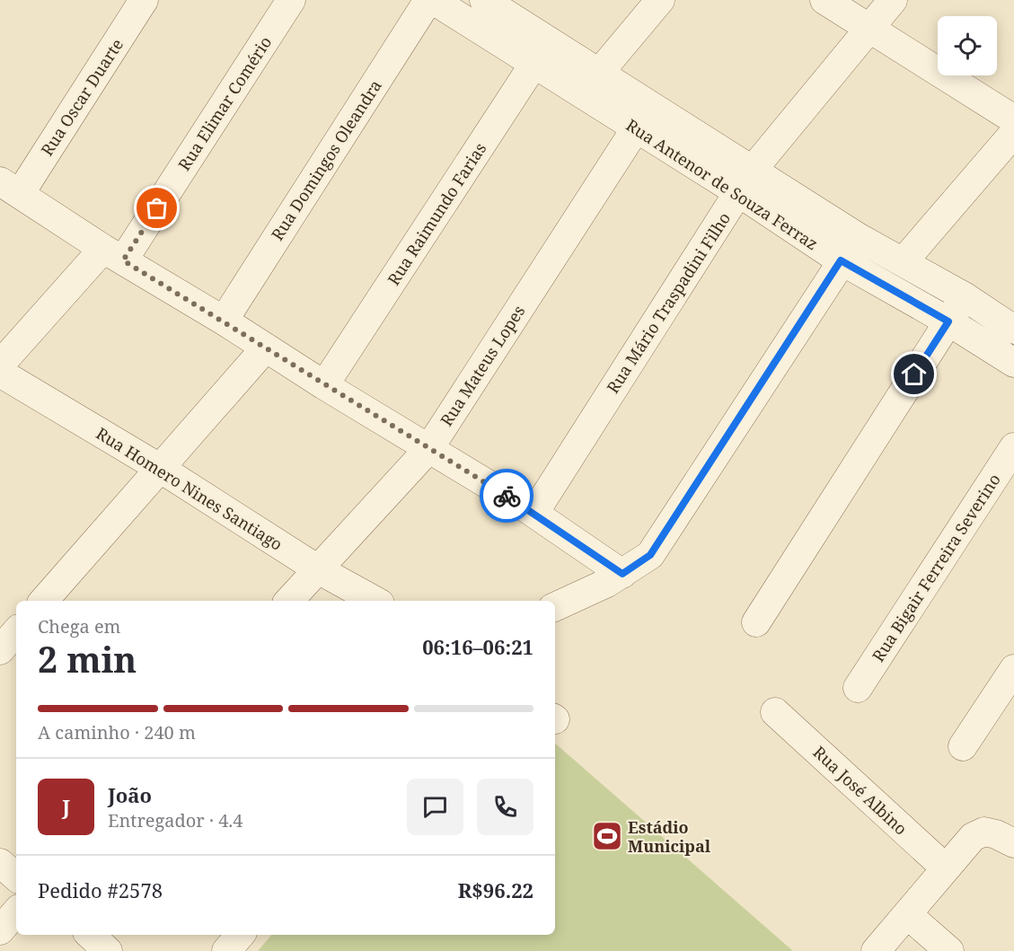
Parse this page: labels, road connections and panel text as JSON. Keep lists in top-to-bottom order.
{
  "streets": {
    "street": [
      "Rua Oscar Duarte",
      "Rua Elimar Comério",
      "Rua Domingos Oleandra",
      "Rua Antenor de Souza Ferraz",
      "Rua Raimundo Farias",
      "Rua Mário Traspadini Filho",
      "Rua Mateus Lopes",
      "Rua Homero Nines Santiago",
      "Rua Bigair Ferreira Severino",
      "Rua José Albino"
    ]
  },
  "crossings": [
    ["Rua Antenor de Souza Ferraz", "Rua Raimundo Farias"],
    ["Rua Antenor de Souza Ferraz", "Rua Mário Traspadini Filho"],
    ["Rua Antenor de Souza Ferraz", "Rua Mateus Lopes"],
    ["Rua Mateus Lopes", "Rua Homero Nines Santiago"]
  ],
  "places": {
    "sports": ["Estádio Municipal"]
  },
  "page": {
    "heading": ["2 min", "Chega em", "06:16–06:21"],
    "panel": [
      "João",
      "Entregador · 4.4",
      "Pedido #2578",
      "R$96.22"
    ],
    "bar": "A caminho · 240 m",
    "round": "J"
  }
}
